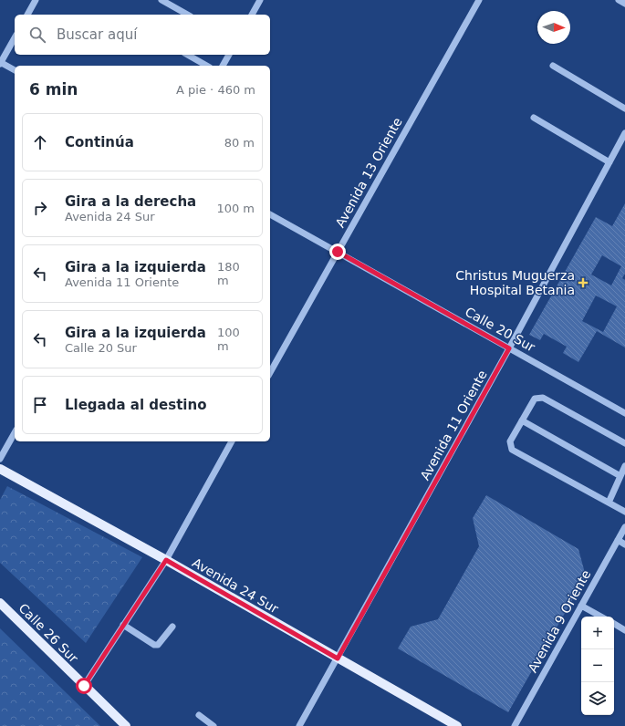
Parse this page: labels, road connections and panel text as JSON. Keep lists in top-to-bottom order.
{
  "streets": {
    "main road": ["Avenida 24 Sur", "Calle 26 Sur"],
    "street": [
      "Avenida 13 Oriente",
      "Calle 20 Sur",
      "Avenida 11 Oriente",
      "Avenida 9 Oriente"
    ]
  },
  "crossings": [
    ["Avenida 13 Oriente", "Calle 20 Sur"],
    ["Calle 20 Sur", "Avenida 11 Oriente"],
    ["Avenida 11 Oriente", "Avenida 24 Sur"]
  ],
  "places": {
    "health": ["Christus Muguerza Hospital Betania"]
  },
  "north": "right",
  "page": {
    "search": "Buscar aquí",
    "heading": ["6 min", "A pie · 460 m"],
    "list": [
      ["Continúa", "80 m"],
      ["Gira a la derecha", "Avenida 24 Sur", "100 m"],
      ["Gira a la izquierda", "Avenida 11 Oriente", "180 m"],
      ["Gira a la izquierda", "Calle 20 Sur", "100 m"],
      "Llegada al destino"
    ],
    "map_buttons": ["+", "−"]
  }
}
